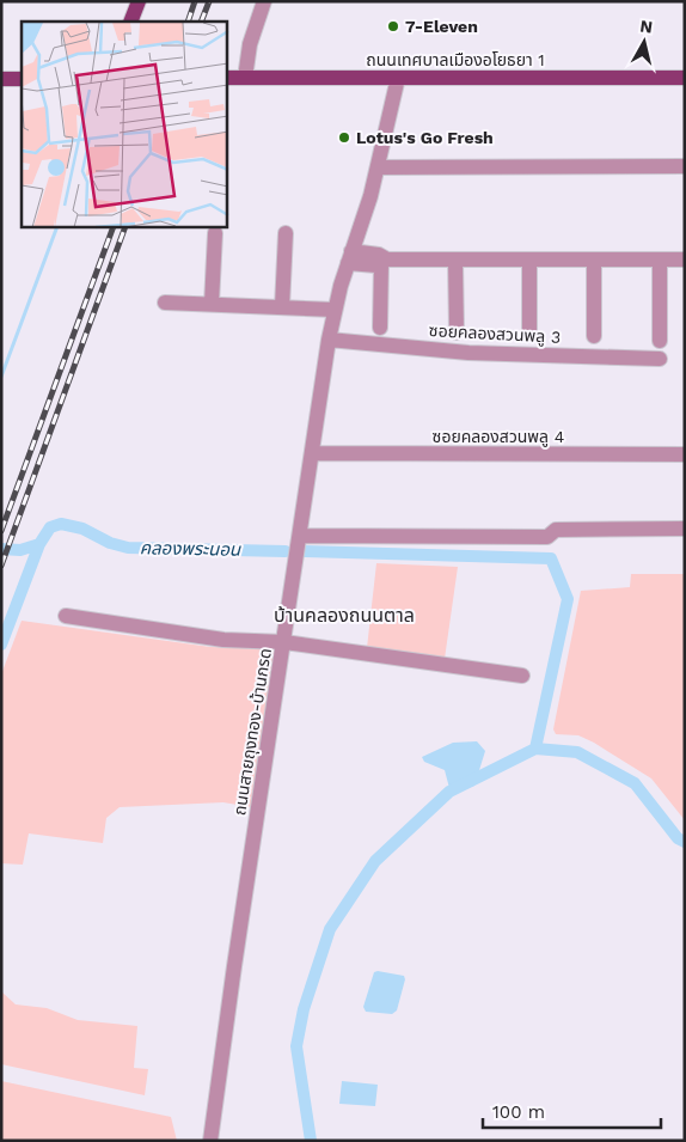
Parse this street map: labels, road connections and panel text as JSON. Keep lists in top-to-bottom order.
{
  "streets": {
    "main road": ["ถนนเทศบาลเมืองอโยธยา 1"],
    "street": ["ซอยคลองสวนพลู 3", "ซอยคลองสวนพลู 4", "ถนนสายถุงทอง-บ้านกรด"]
  },
  "crossings": [
    ["ถนนเทศบาลเมืองอโยธยา 1", "ถนนสายถุงทอง-บ้านกรด"],
    ["ซอยคลองสวนพลู 3", "ถนนสายถุงทอง-บ้านกรด"],
    ["ซอยคลองสวนพลู 4", "ถนนสายถุงทอง-บ้านกรด"]
  ],
  "districts": ["บ้านคลองถนนตาล"],
  "water": ["คลองพระนอน"],
  "places": ["7-Eleven", "Lotus's Go Fresh"],
  "scale_bar": "100 m",
  "north": "top"
}
